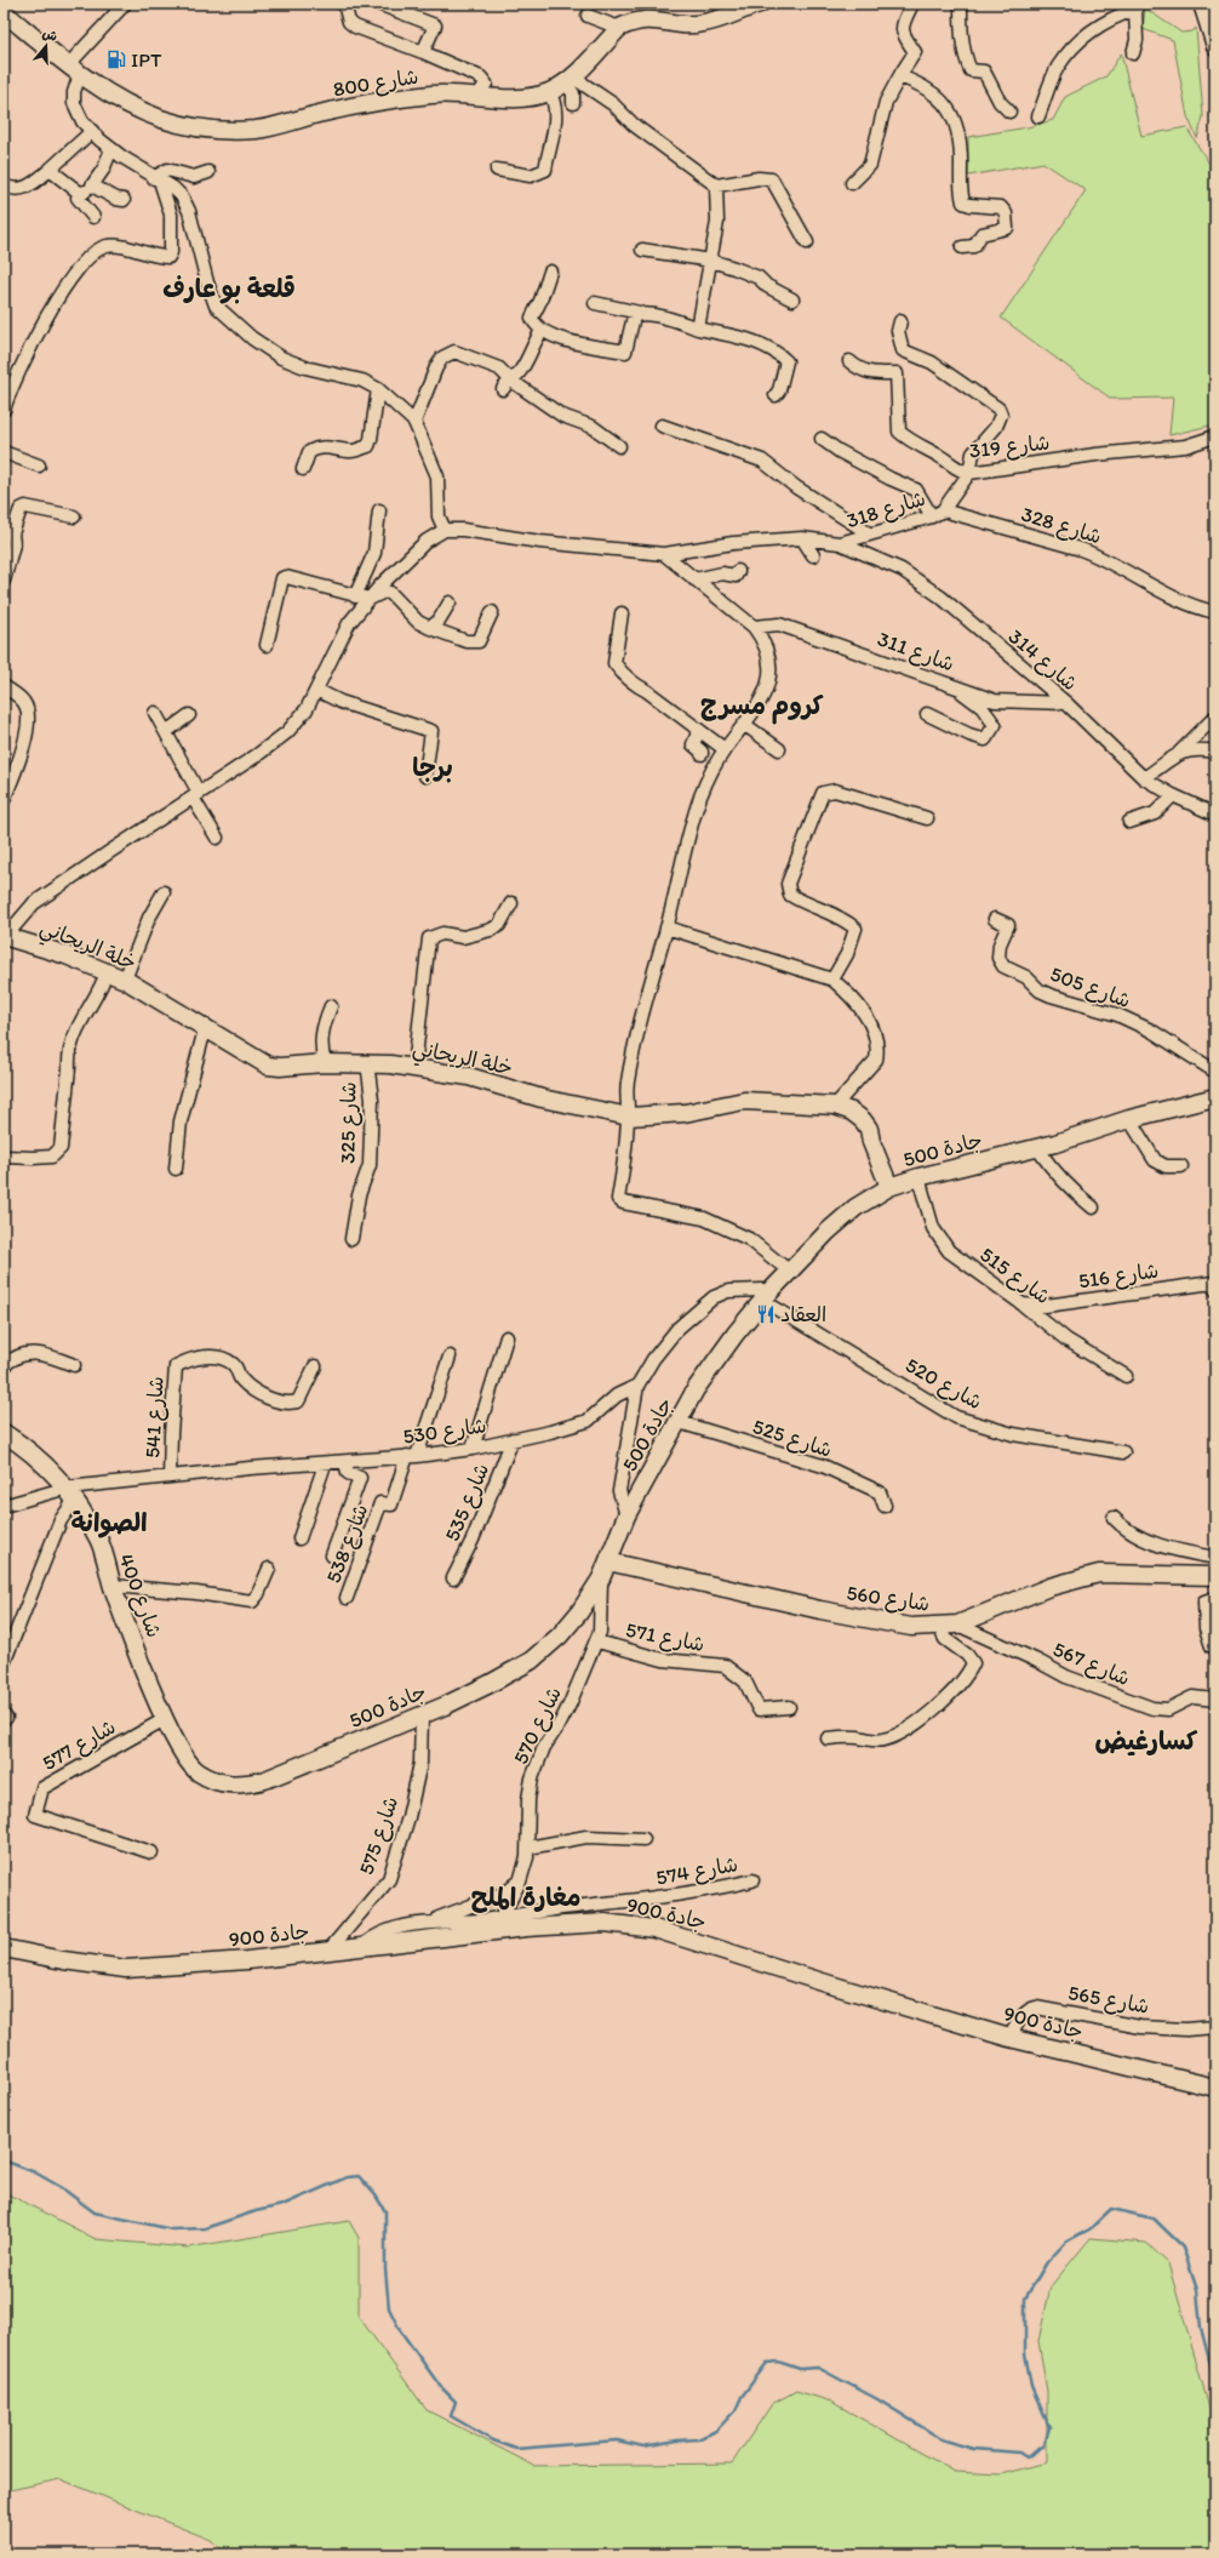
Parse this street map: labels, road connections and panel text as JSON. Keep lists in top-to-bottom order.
{
  "streets": {
    "main road": [
      "شارع 800",
      "خلة الريحاني",
      "جادة 500",
      "شارع 400",
      "شارع 560",
      "جادة 900"
    ],
    "street": [
      "شارع 319",
      "شارع 318",
      "شارع 328",
      "شارع 311",
      "شارع 314",
      "شارع 505",
      "شارع 325",
      "شارع 515",
      "شارع 516",
      "شارع 520",
      "شارع 541",
      "شارع 530",
      "شارع 525",
      "شارع 535",
      "شارع 538",
      "شارع 571",
      "شارع 567",
      "شارع 570",
      "شارع 577",
      "شارع 575",
      "شارع 574",
      "شارع 565"
    ]
  },
  "crossings": [
    ["شارع 319", "شارع 318"],
    ["شارع 318", "شارع 328"],
    ["شارع 318", "شارع 314"],
    ["شارع 311", "شارع 314"],
    ["خلة الريحاني", "شارع 325"],
    ["خلة الريحاني", "جادة 500"],
    ["جادة 500", "شارع 515"],
    ["جادة 500", "شارع 520"],
    ["جادة 500", "شارع 525"],
    ["جادة 500", "شارع 400"],
    ["جادة 500", "شارع 560"],
    ["جادة 500", "شارع 570"],
    ["جادة 500", "شارع 577"],
    ["جادة 500", "شارع 575"],
    ["شارع 515", "شارع 516"],
    ["شارع 541", "شارع 530"],
    ["شارع 530", "شارع 535"],
    ["شارع 530", "شارع 538"],
    ["شارع 530", "شارع 400"],
    ["شارع 400", "شارع 577"],
    ["شارع 560", "شارع 567"],
    ["شارع 571", "شارع 570"],
    ["شارع 570", "شارع 574"],
    ["شارع 575", "جادة 900"],
    ["شارع 574", "جادة 900"],
    ["جادة 900", "شارع 565"]
  ],
  "districts": [
    "قلعة بو عارف",
    "كروم مسرج",
    "برجا",
    "الصوانة",
    "كسارغيض",
    "مغارة الملح"
  ],
  "places": {
    "fuel station": ["IPT"],
    "restaurant": ["العقاد"]
  },
  "north": "top"
}
